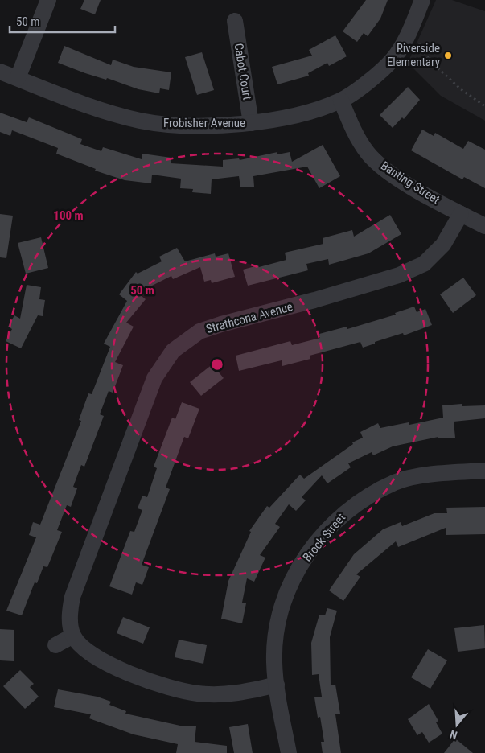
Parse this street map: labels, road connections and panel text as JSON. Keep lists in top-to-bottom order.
{
  "streets": {
    "street": [
      "Cabot Court",
      "Frobisher Avenue",
      "Banting Street",
      "Strathcona Avenue",
      "Brock Street"
    ]
  },
  "crossings": [
    ["Cabot Court", "Frobisher Avenue"],
    ["Frobisher Avenue", "Banting Street"],
    ["Banting Street", "Strathcona Avenue"]
  ],
  "places": ["Riverside Elementary"],
  "scale_bar": "50 m",
  "north": "bottom",
  "rings": ["100 m", "50 m"]
}
